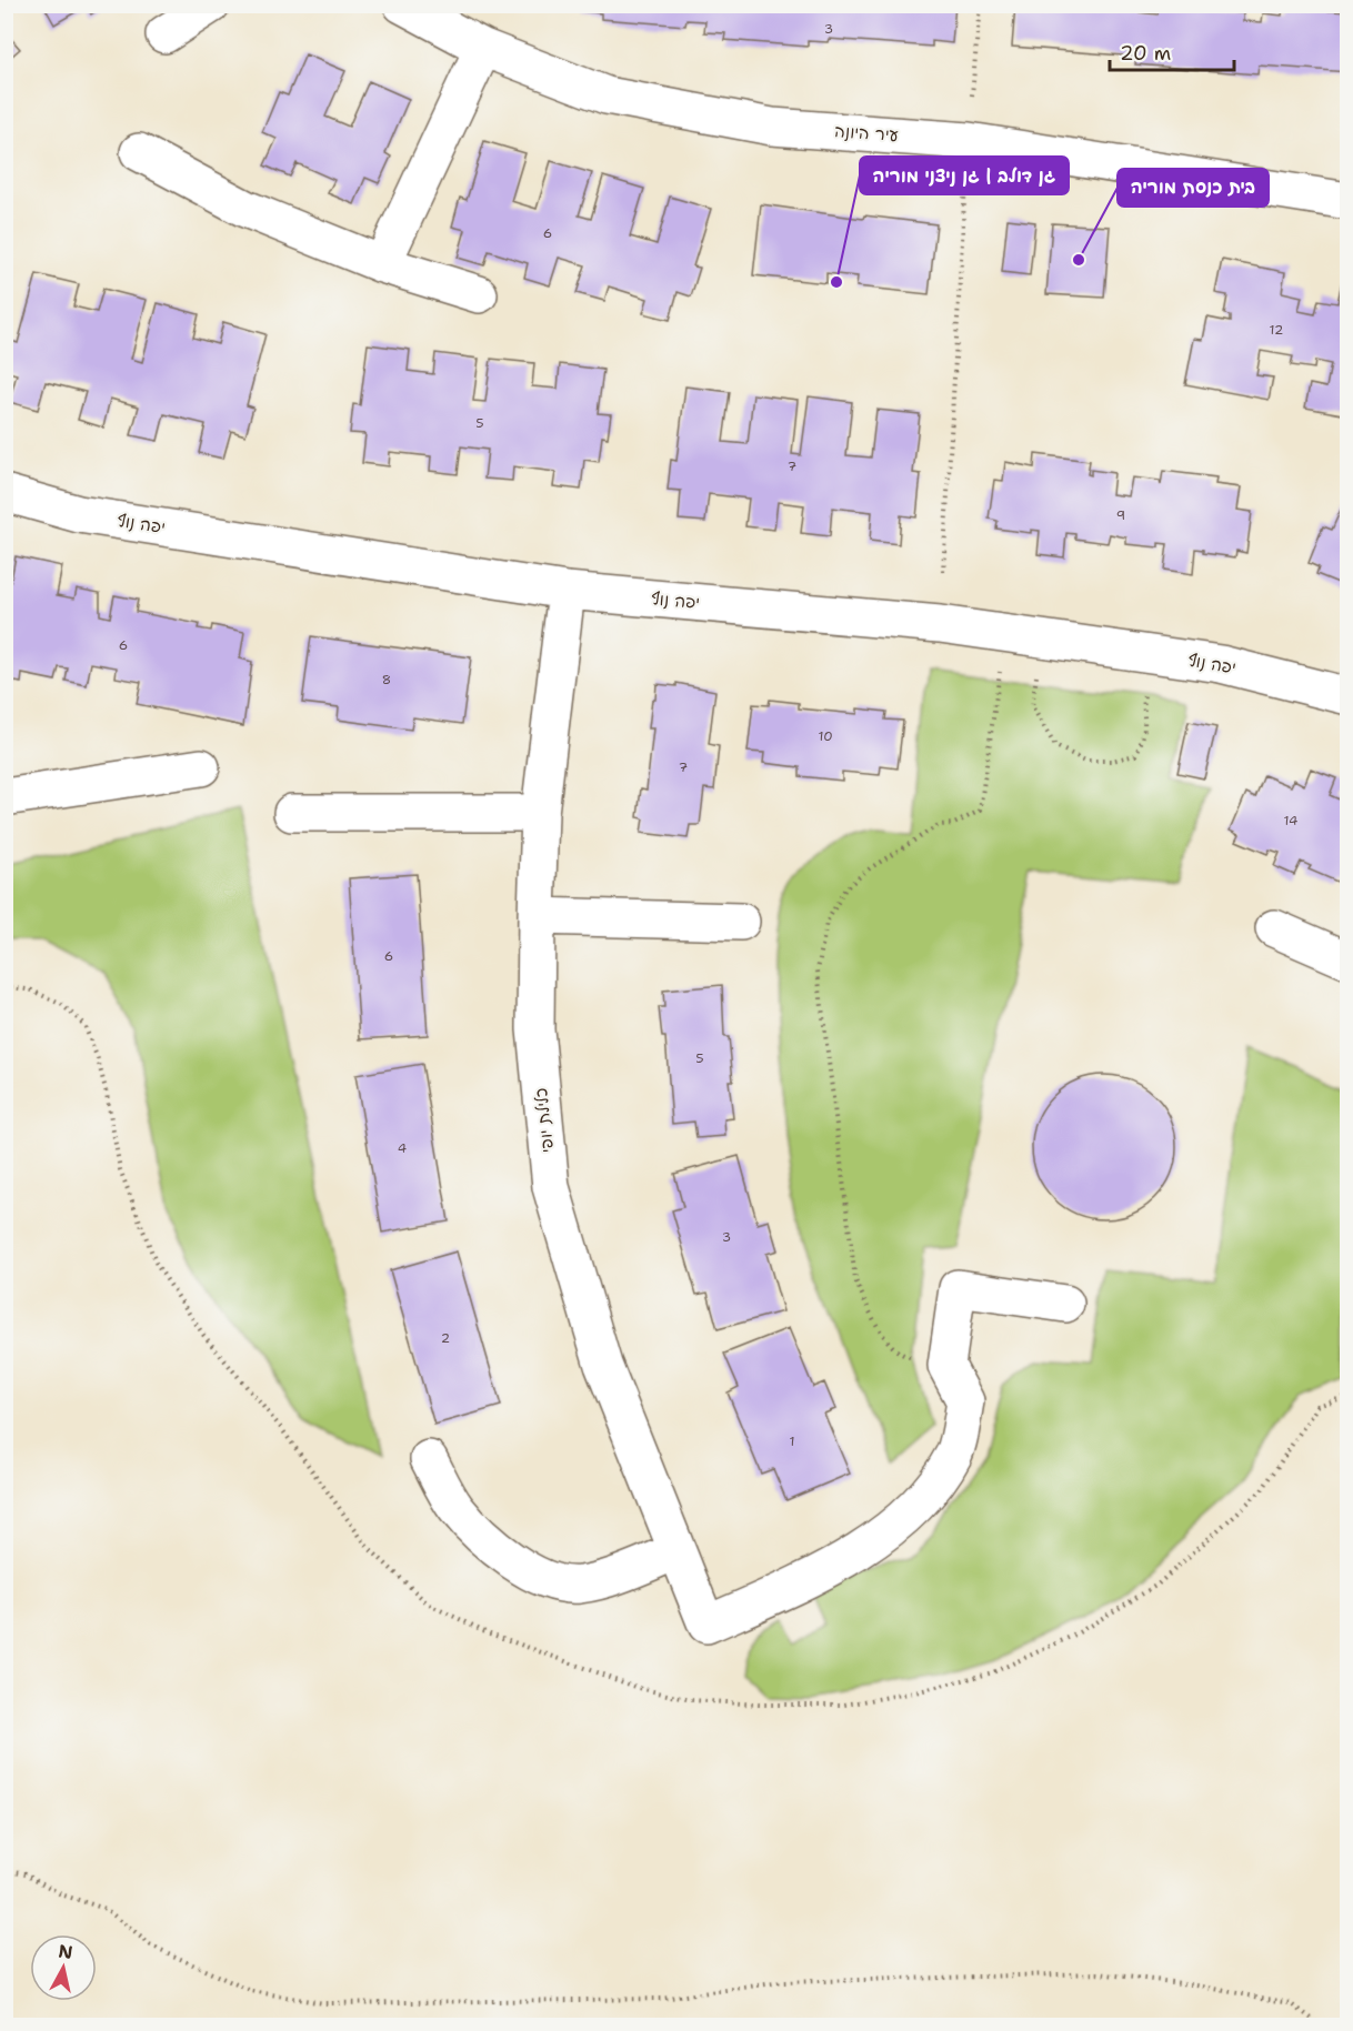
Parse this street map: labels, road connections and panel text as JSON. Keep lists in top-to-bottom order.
{
  "streets": {
    "street": ["עיר היונה", "יפה נוף", "כלילת יופי"]
  },
  "crossings": [
    ["יפה נוף", "כלילת יופי"]
  ],
  "places": ["בית כנסת מוריה", "גן דולב | גן ניצני מוריה"],
  "house_numbers": [
    "3",
    "6",
    "12",
    "5",
    "7",
    "9",
    "6",
    "8",
    "10",
    "7",
    "14",
    "6",
    "5",
    "4",
    "3",
    "2",
    "1"
  ],
  "scale_bar": "20 m",
  "north": "top"
}
